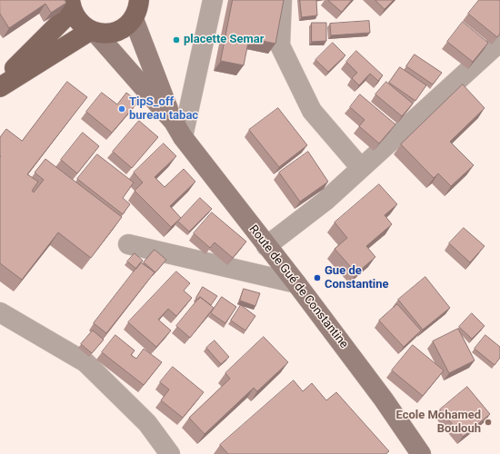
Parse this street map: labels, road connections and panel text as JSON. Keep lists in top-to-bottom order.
{
  "streets": {
    "main road": ["Route de Gué de Constantine"]
  },
  "places": [
    "placette Semar",
    "TipS_off bureau tabac",
    "Gue de Constantine",
    "Ecole Mohamed Boulouh"
  ]
}
